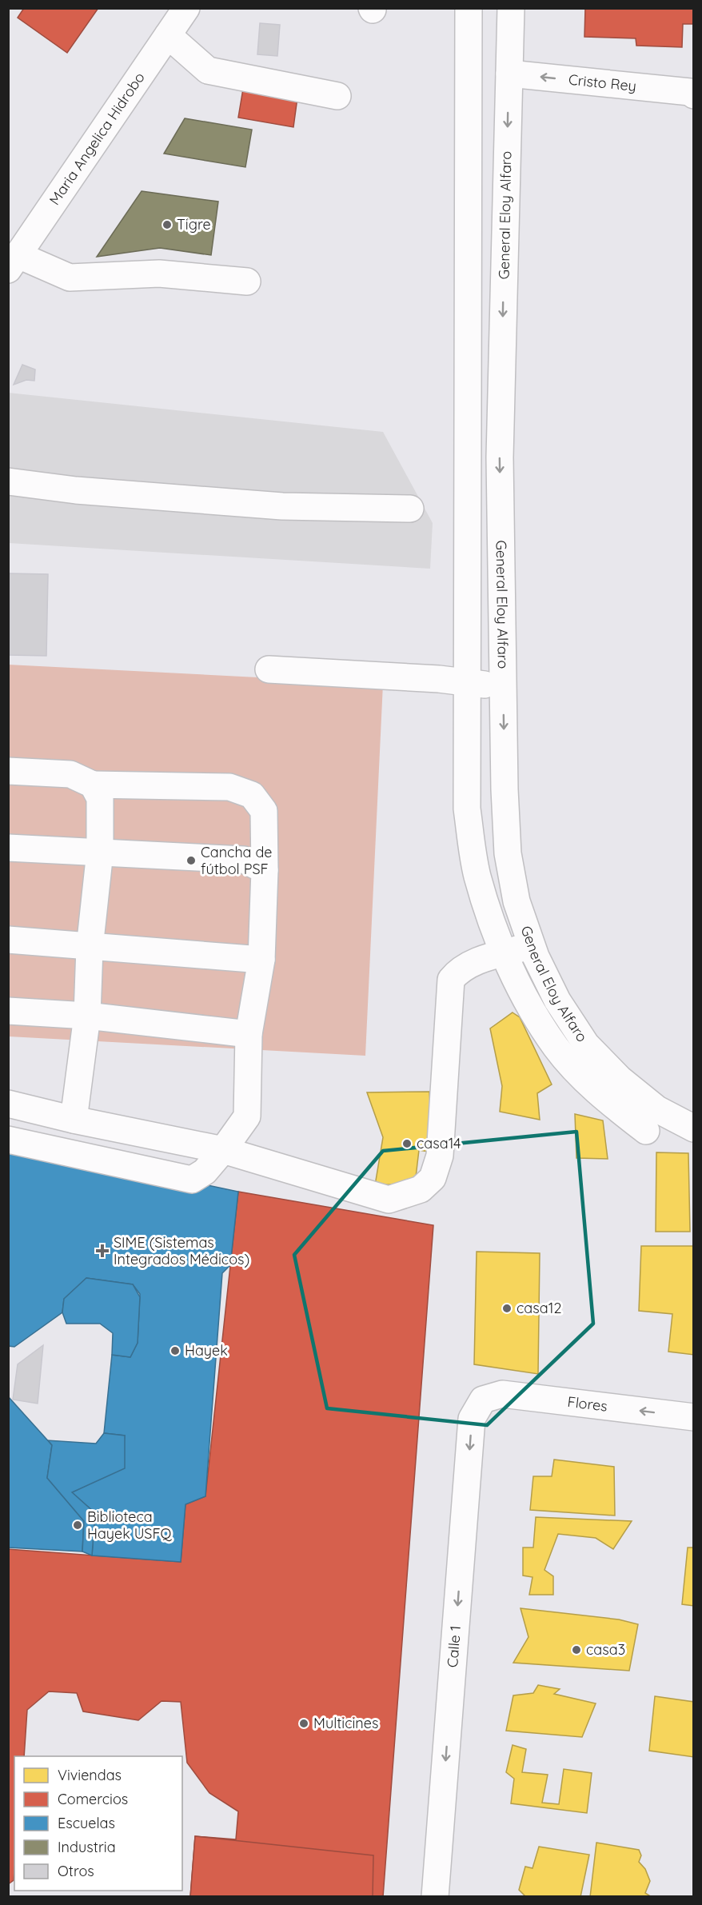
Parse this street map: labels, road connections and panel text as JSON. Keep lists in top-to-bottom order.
{
  "streets": {
    "street": [
      "Cristo Rey",
      "Maria Angelica Hidrobo",
      "General Eloy Alfaro",
      "Flores",
      "Calle 1"
    ]
  },
  "crossings": [
    ["Cristo Rey", "General Eloy Alfaro"],
    ["Flores", "Calle 1"]
  ],
  "one_way": ["Cristo Rey", "Flores", "Calle 1"],
  "places": {
    "other": [
      "Tigre",
      "Cancha de fútbol PSF",
      "casa14",
      "casa12",
      "Hayek",
      "Biblioteca Hayek USFQ",
      "casa3",
      "Multicines"
    ],
    "health": ["SIME (Sistemas Integrados Médicos)"]
  },
  "legend": [
    "Viviendas",
    "Comercios",
    "Escuelas",
    "Industria",
    "Otros"
  ]
}
